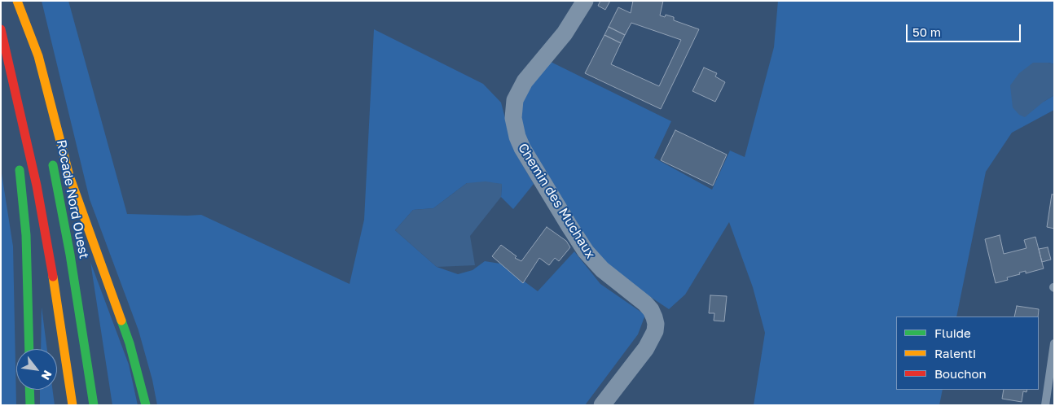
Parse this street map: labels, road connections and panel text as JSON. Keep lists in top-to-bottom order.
{
  "streets": {
    "highway": ["Rocade Nord Ouest"],
    "street": ["Chemin des Muchaux"]
  },
  "legend": ["Fluide", "Ralenti", "Bouchon"],
  "scale_bar": "50 m",
  "north": "bottom right"
}
